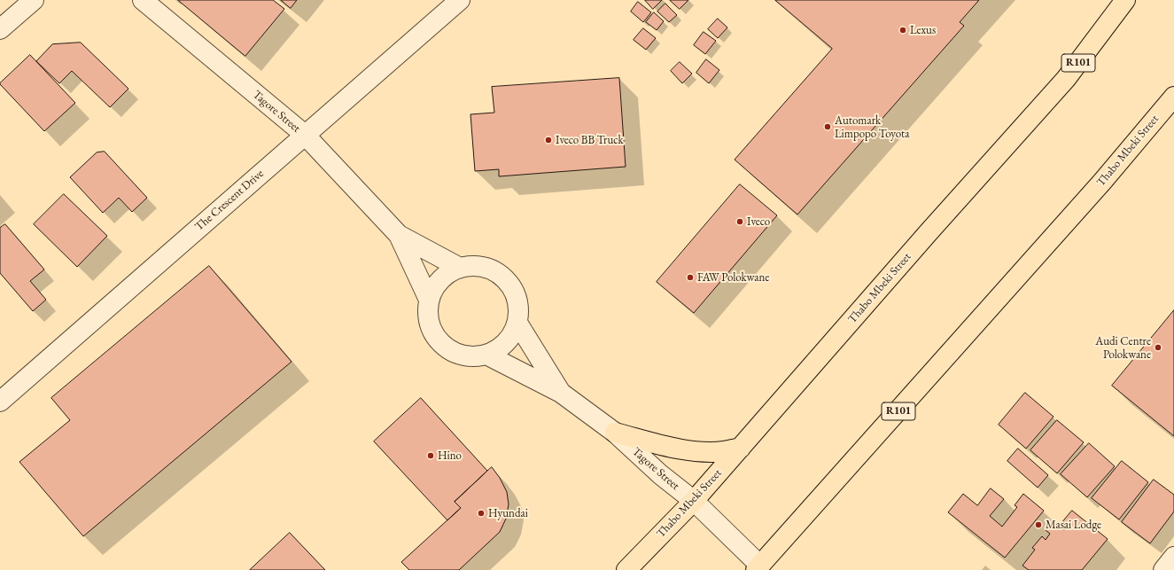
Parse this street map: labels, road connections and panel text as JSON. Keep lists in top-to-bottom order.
{
  "streets": {
    "main road": ["R101", "Thabo Mbeki Street"],
    "street": ["Tagore Street", "The Crescent Drive"]
  },
  "crossings": [
    ["Tagore Street", "Thabo Mbeki Street"],
    ["Tagore Street", "The Crescent Drive"]
  ],
  "places": [
    "Lexus",
    "Automark Limpopo Toyota",
    "Iveco BB Truck",
    "Iveco",
    "FAW Polokwane",
    "Audi Centre Polokwane",
    "Hino",
    "Hyundai",
    "Masai Lodge"
  ]
}
